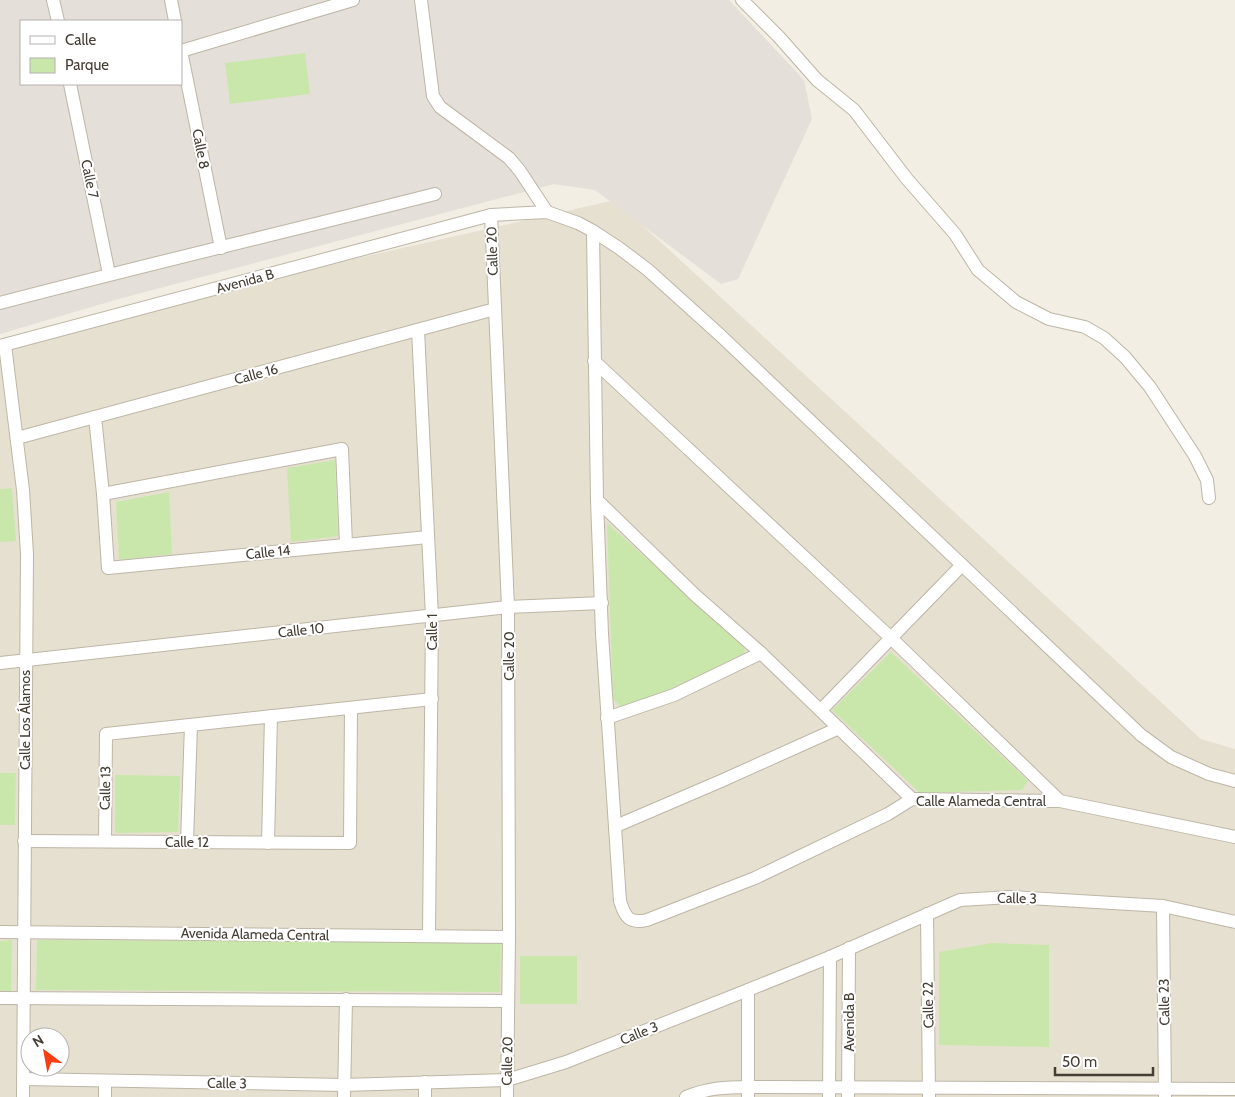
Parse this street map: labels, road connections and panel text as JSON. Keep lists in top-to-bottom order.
{
  "streets": {
    "street": [
      "Calle 8",
      "Calle 7",
      "Calle 20",
      "Avenida B",
      "Calle 16",
      "Calle 14",
      "Calle 10",
      "Calle 1",
      "Calle Los Álamos",
      "Calle 13",
      "Calle Alameda Central",
      "Calle 12",
      "Calle 3",
      "Avenida Alameda Central",
      "Calle 23",
      "Calle 22"
    ]
  },
  "crossings": [
    ["Calle 20", "Avenida B"],
    ["Calle 20", "Calle 16"],
    ["Calle 20", "Calle 10"],
    ["Calle 20", "Calle 3"],
    ["Calle 20", "Avenida Alameda Central"],
    ["Avenida B", "Calle Los Álamos"],
    ["Avenida B", "Calle 3"],
    ["Calle 16", "Calle 1"],
    ["Calle 16", "Calle Los Álamos"],
    ["Calle 14", "Calle 1"],
    ["Calle 10", "Calle 1"],
    ["Calle 10", "Calle Los Álamos"],
    ["Calle 1", "Avenida Alameda Central"],
    ["Calle Los Álamos", "Calle 12"],
    ["Calle Los Álamos", "Calle 3"],
    ["Calle Los Álamos", "Avenida Alameda Central"],
    ["Calle 13", "Calle 12"],
    ["Calle 3", "Calle 23"],
    ["Calle 3", "Calle 22"]
  ],
  "legend": ["Calle", "Parque"],
  "scale_bar": "50 m",
  "north": "top left"
}
